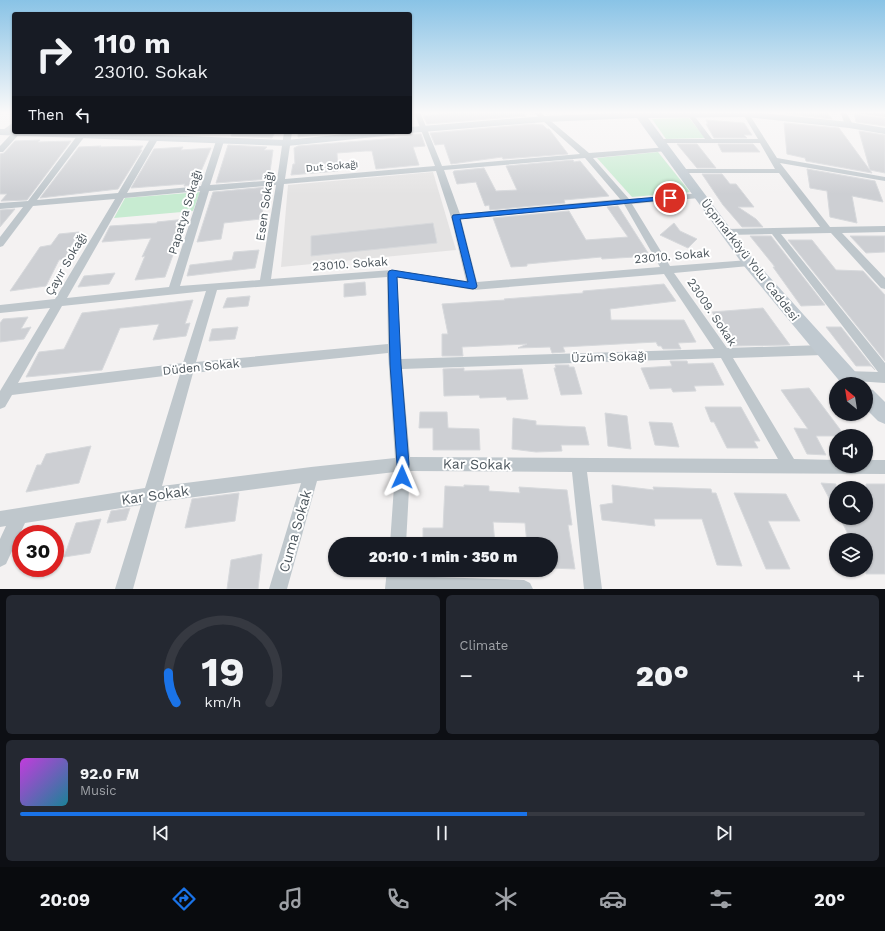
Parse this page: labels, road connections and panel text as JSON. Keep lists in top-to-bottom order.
{
  "streets": {
    "main road": ["Üçpınarköyü Yolu Caddesi"],
    "street": [
      "Dut Sokağı",
      "Esen Sokağı",
      "Papatya Sokağı",
      "23010. Sokak",
      "Çayır Sokağı",
      "23009. Sokak",
      "Üzüm Sokağı",
      "Düden Sokak",
      "Kar Sokak",
      "Cuma Sokak"
    ]
  },
  "crossings": [
    ["Dut Sokağı", "Esen Sokağı"],
    ["Dut Sokağı", "Papatya Sokağı"],
    ["Dut Sokağı", "Üçpınarköyü Yolu Caddesi"],
    ["Dut Sokağı", "Çayır Sokağı"],
    ["Dut Sokağı", "23009. Sokak"],
    ["Esen Sokağı", "23010. Sokak"],
    ["Papatya Sokağı", "23010. Sokak"],
    ["23010. Sokak", "Üçpınarköyü Yolu Caddesi"],
    ["23010. Sokak", "Çayır Sokağı"],
    ["23010. Sokak", "23009. Sokak"],
    ["Üçpınarköyü Yolu Caddesi", "Üzüm Sokağı"],
    ["Çayır Sokağı", "Düden Sokak"],
    ["23009. Sokak", "Üzüm Sokağı"],
    ["23009. Sokak", "Kar Sokak"],
    ["Kar Sokak", "Cuma Sokak"]
  ],
  "north": "top left",
  "page": {
    "turn": ["110 m", "23010. Sokak"],
    "then": "Then",
    "limit": "30",
    "trip": "20:10 · 1 min · 350 m",
    "tile": "Climate",
    "heat": ["−", "20°", "+"],
    "song": ["92.0 FM", "Music"],
    "tabs": ["20:09", "20°"],
    "gauge": ["19", "km/h"]
  }
}
